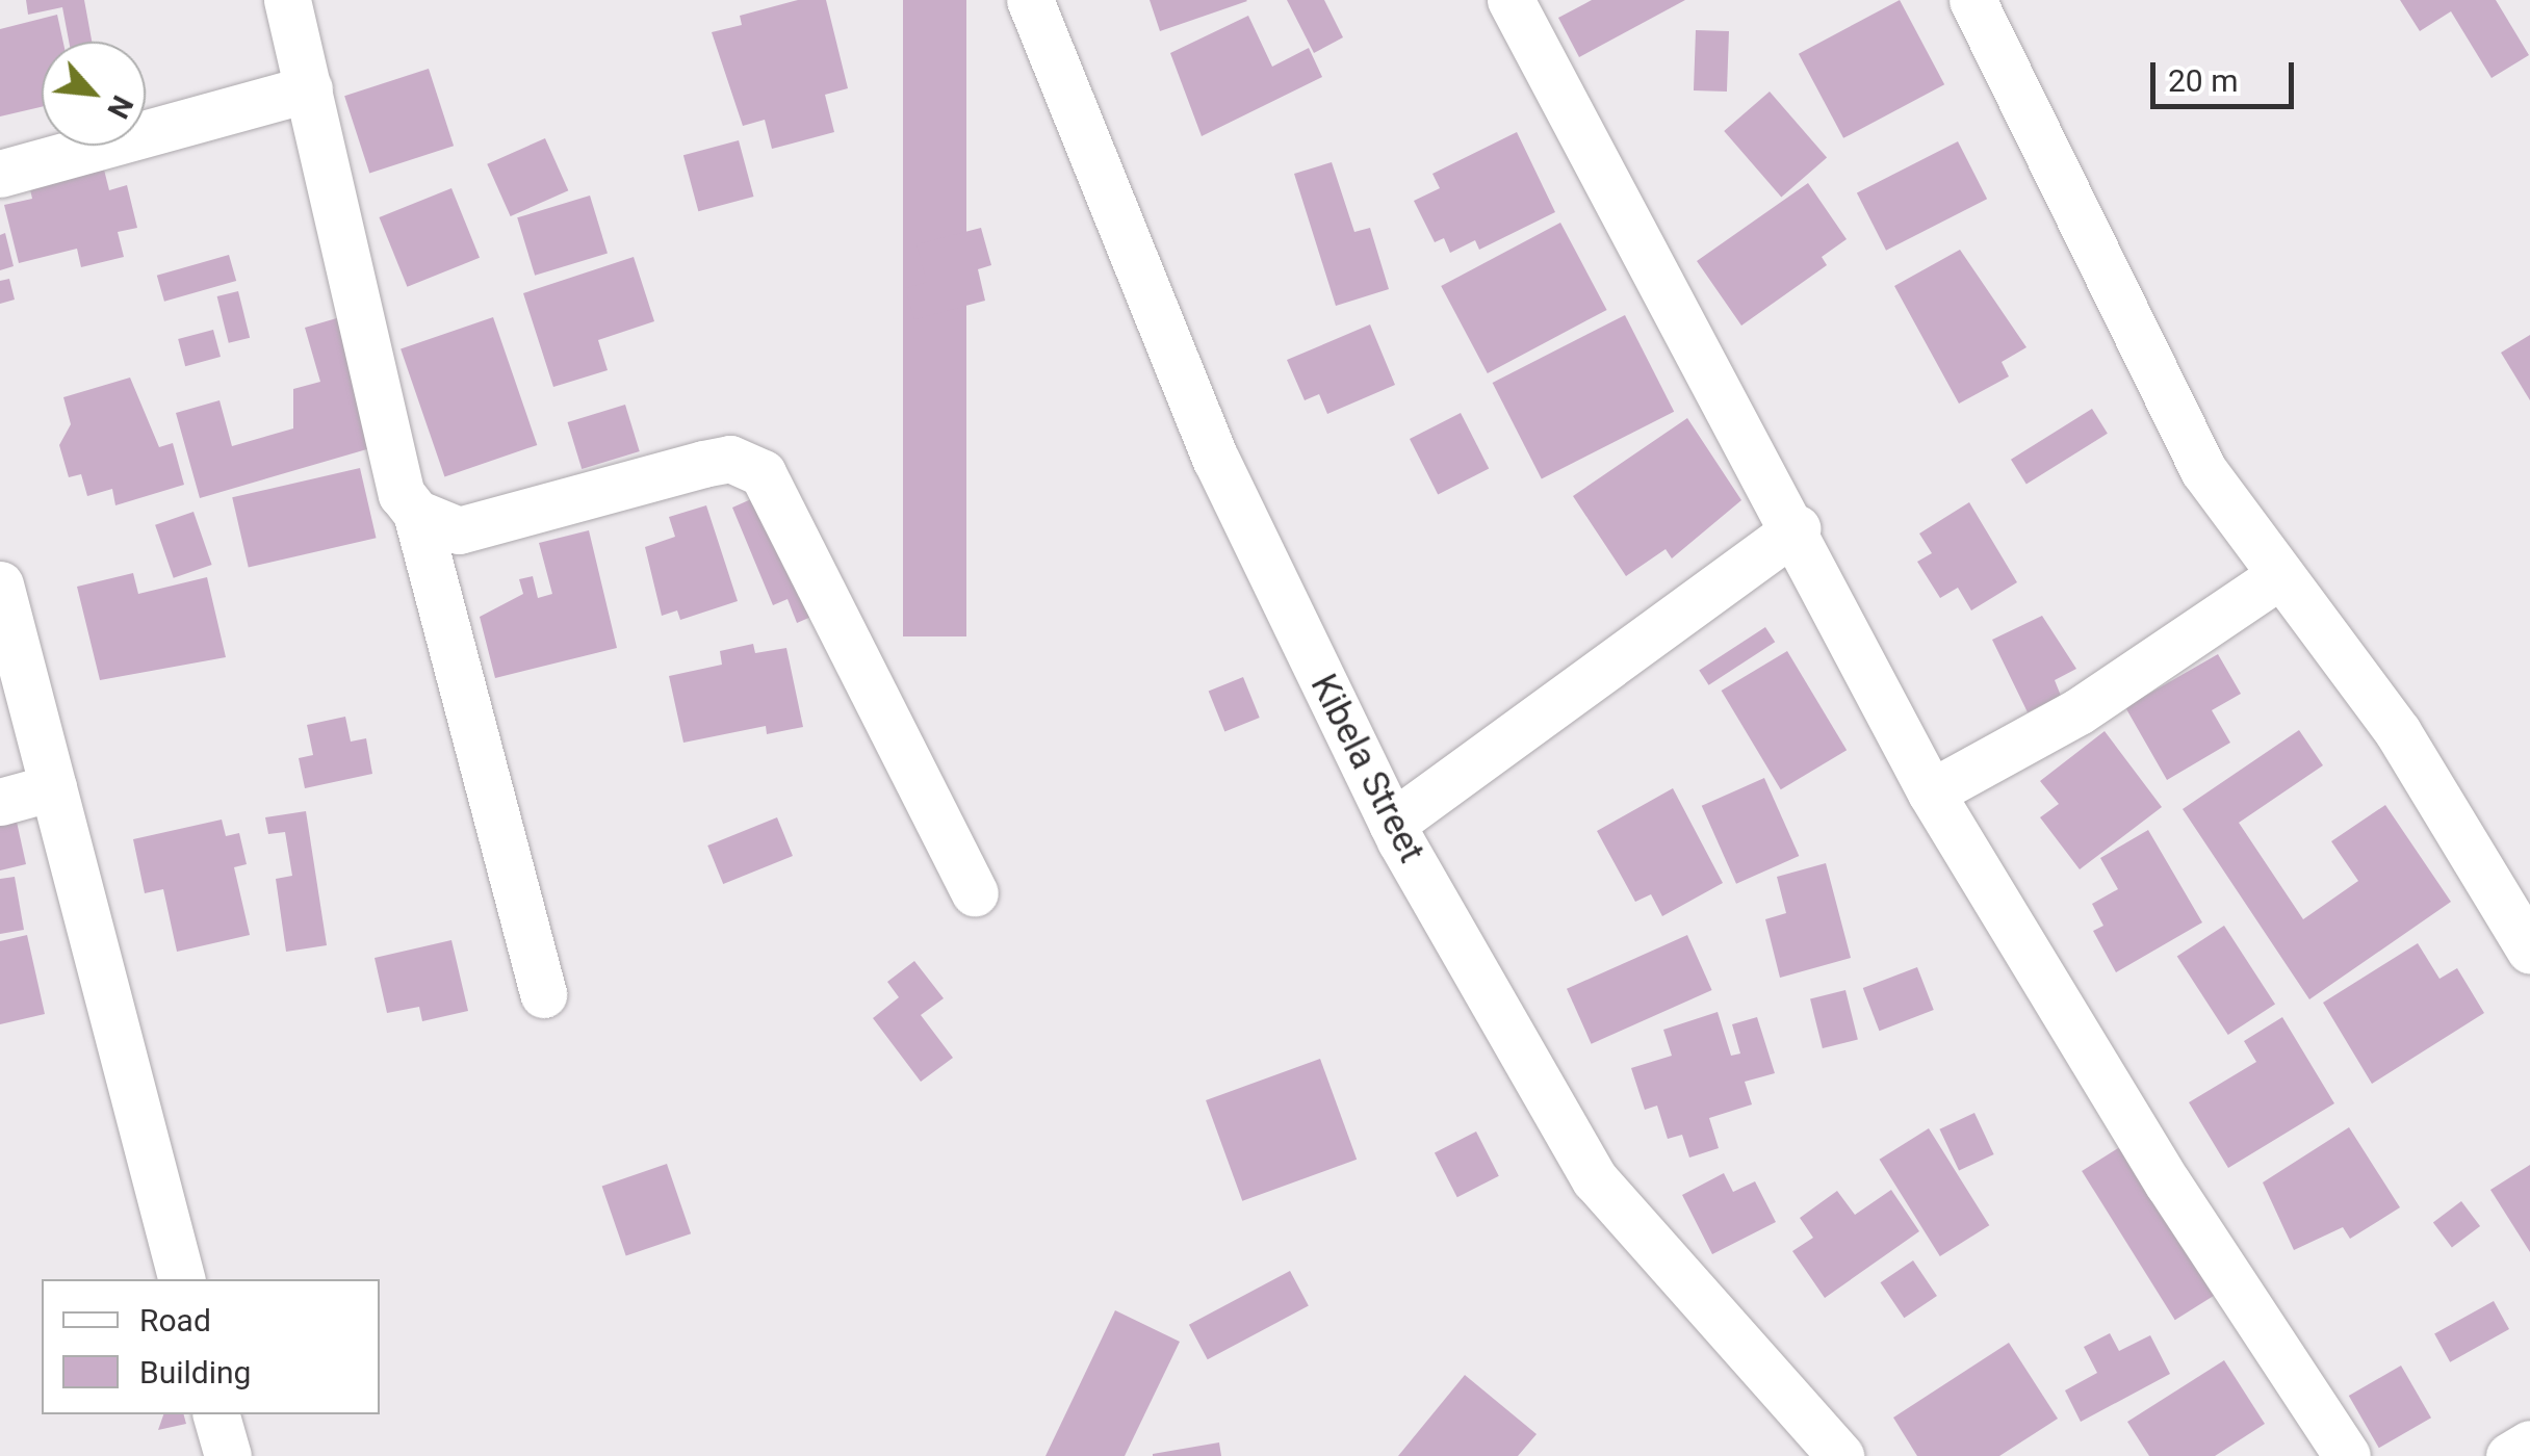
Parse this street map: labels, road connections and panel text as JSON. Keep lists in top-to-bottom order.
{
  "streets": {
    "street": ["Kibela Street"]
  },
  "legend": ["Road", "Building"],
  "scale_bar": "20 m",
  "north": "bottom right"
}
